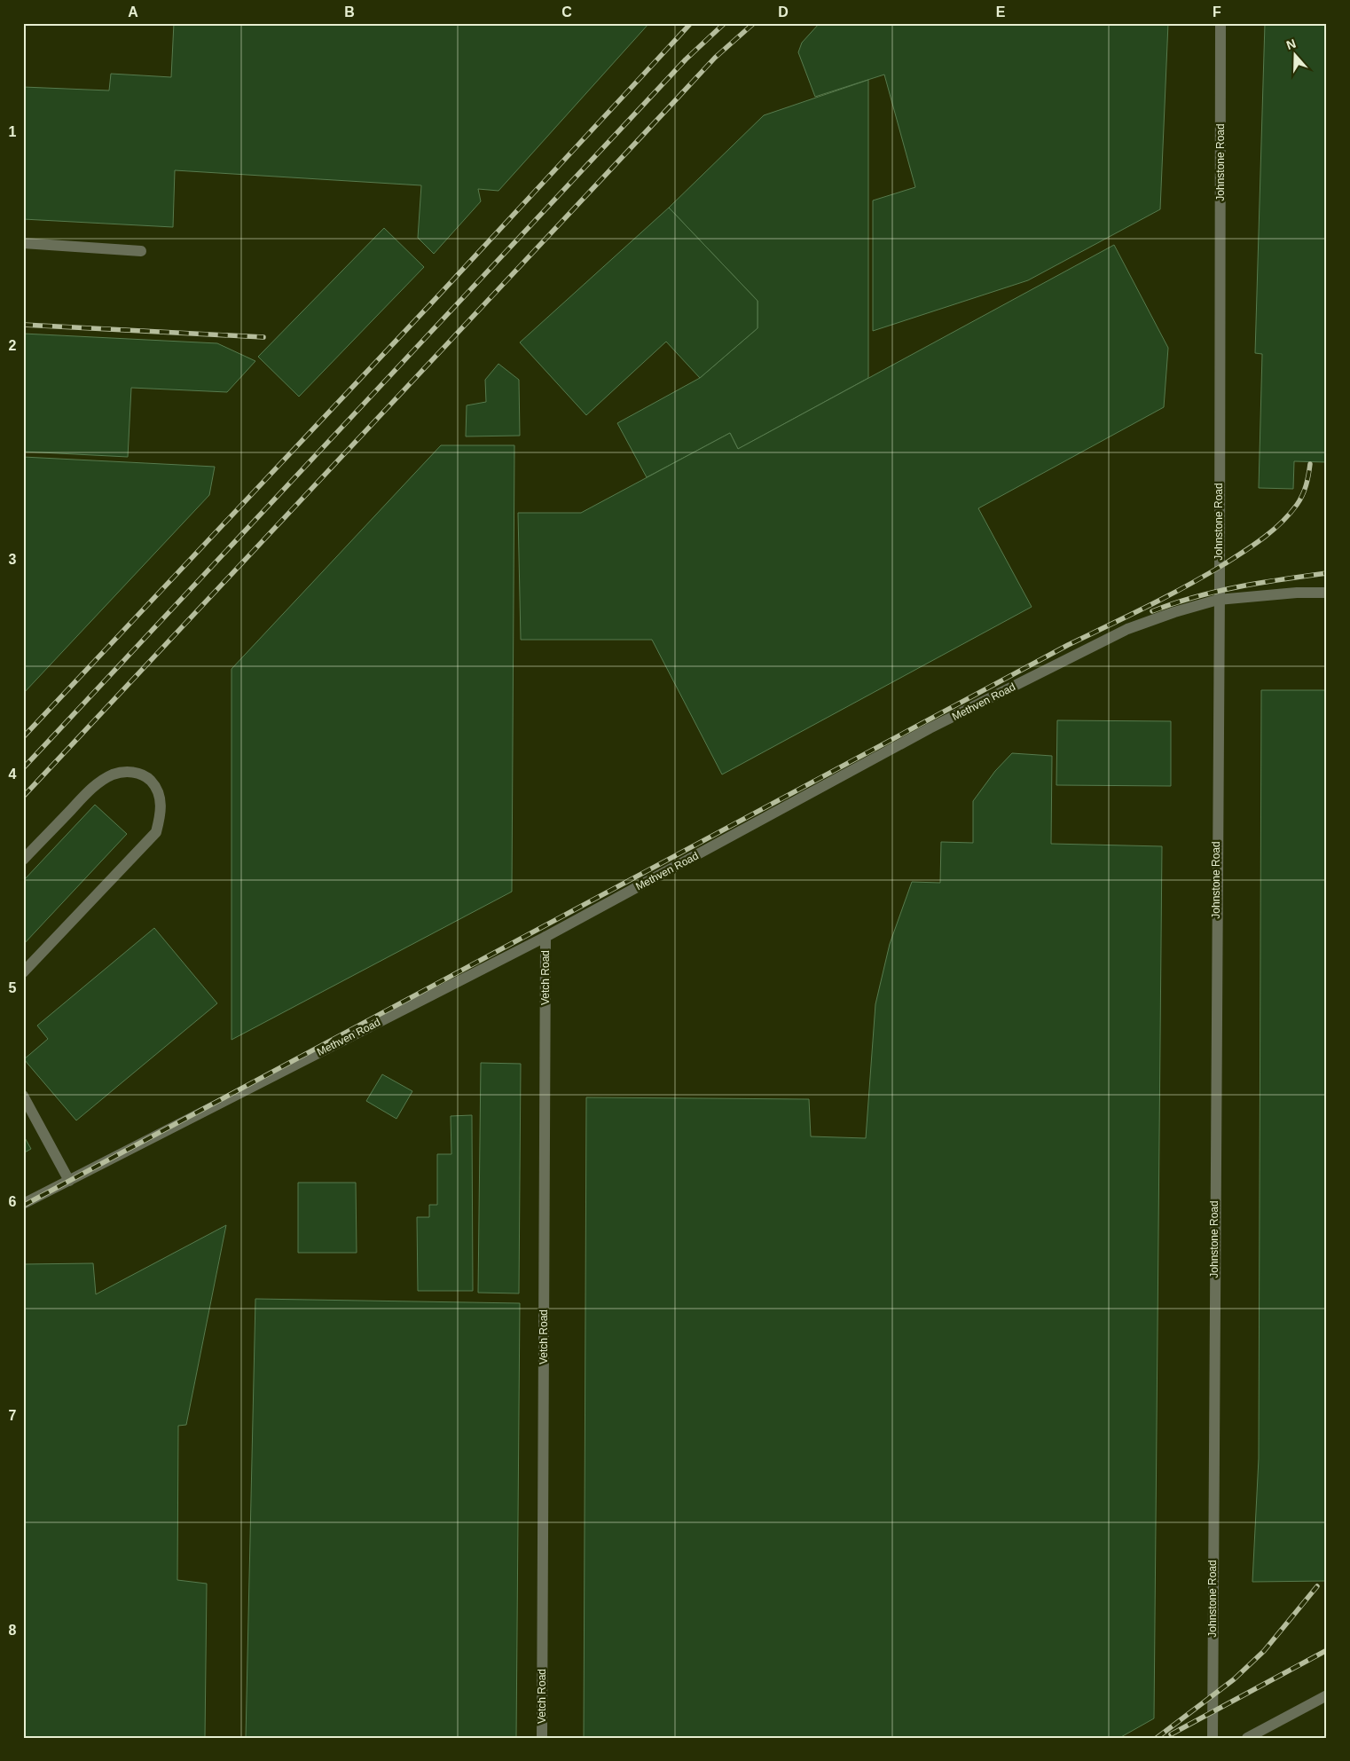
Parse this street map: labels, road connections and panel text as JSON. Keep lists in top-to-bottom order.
{
  "streets": {
    "street": ["Johnstone Road", "Methven Road", "Vetch Road"]
  },
  "crossings": [
    ["Johnstone Road", "Methven Road"],
    ["Methven Road", "Vetch Road"]
  ],
  "north": "top",
  "grid": {
    "columns": [
      "A",
      "B",
      "C",
      "D",
      "E",
      "F"
    ],
    "rows": [
      "1",
      "2",
      "3",
      "4",
      "5",
      "6",
      "7",
      "8"
    ]
  }
}
